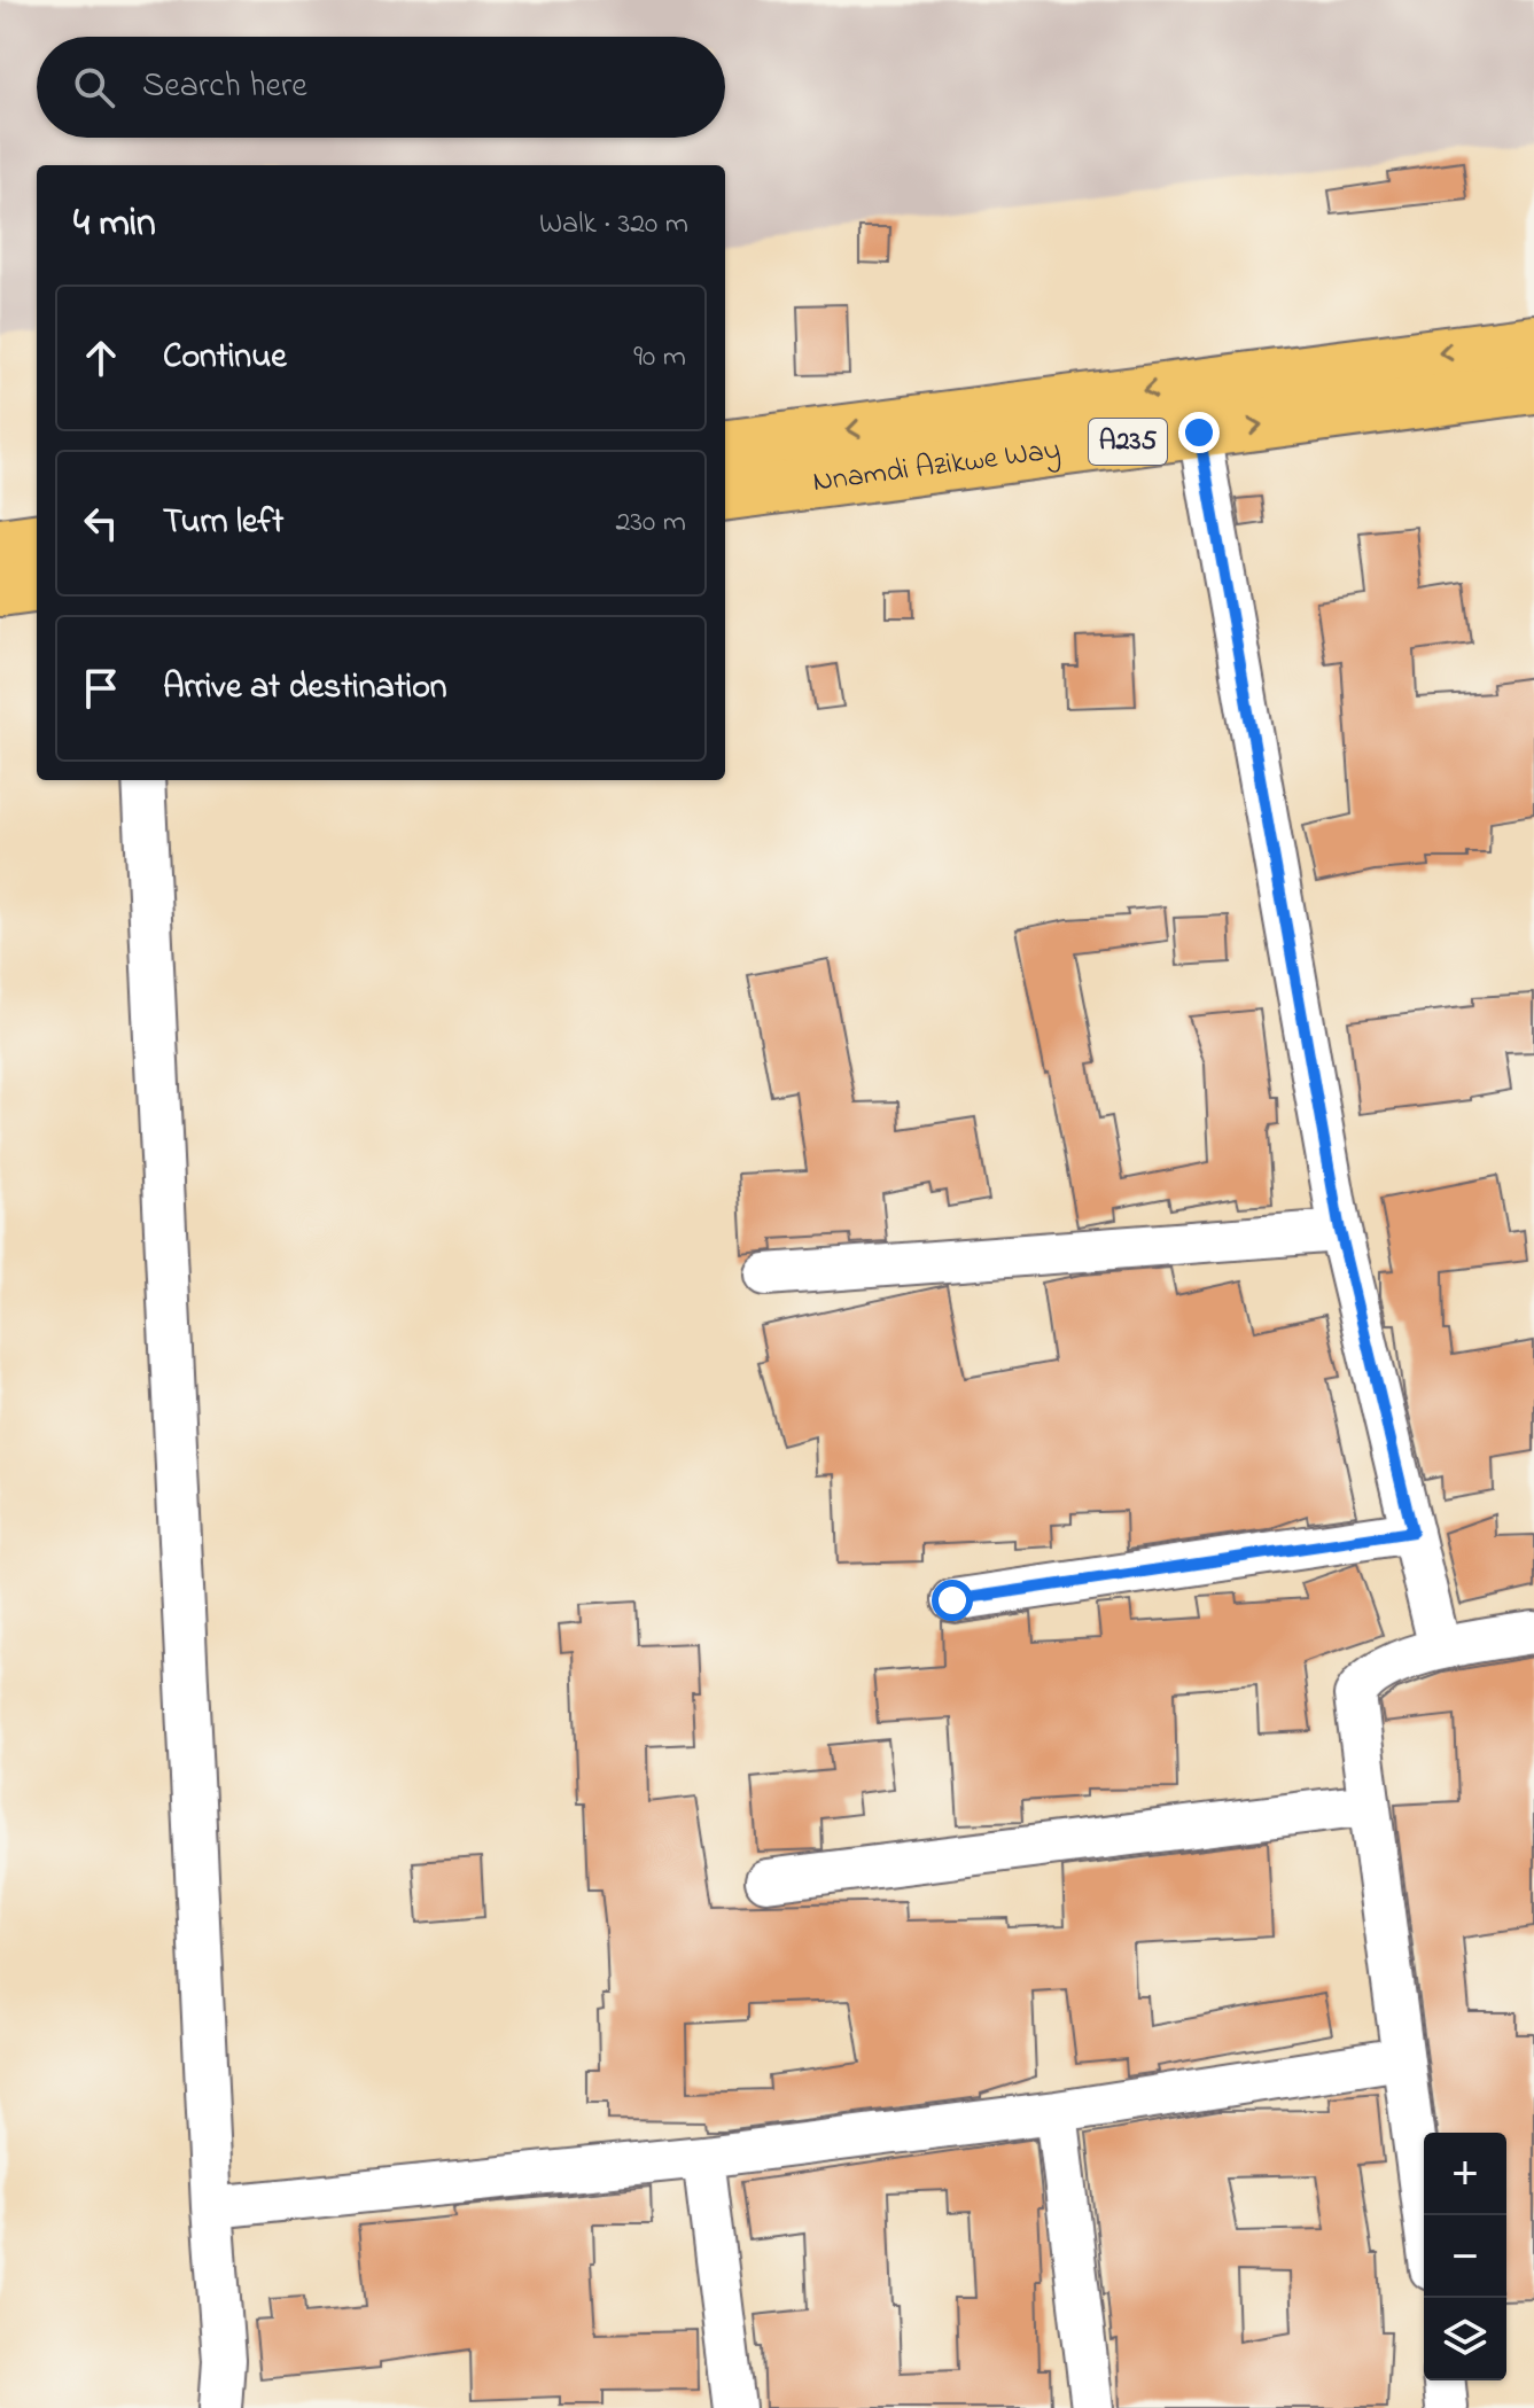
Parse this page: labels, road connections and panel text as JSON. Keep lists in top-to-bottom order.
{
  "streets": {
    "highway": ["A235", "Nnamdi Azikwe Way"]
  },
  "page": {
    "search": "Search here",
    "heading": ["4 min", "Walk · 320 m"],
    "list": [
      ["Continue", "90 m"],
      ["Turn left", "230 m"],
      "Arrive at destination"
    ],
    "map_buttons": ["+", "−"]
  }
}
